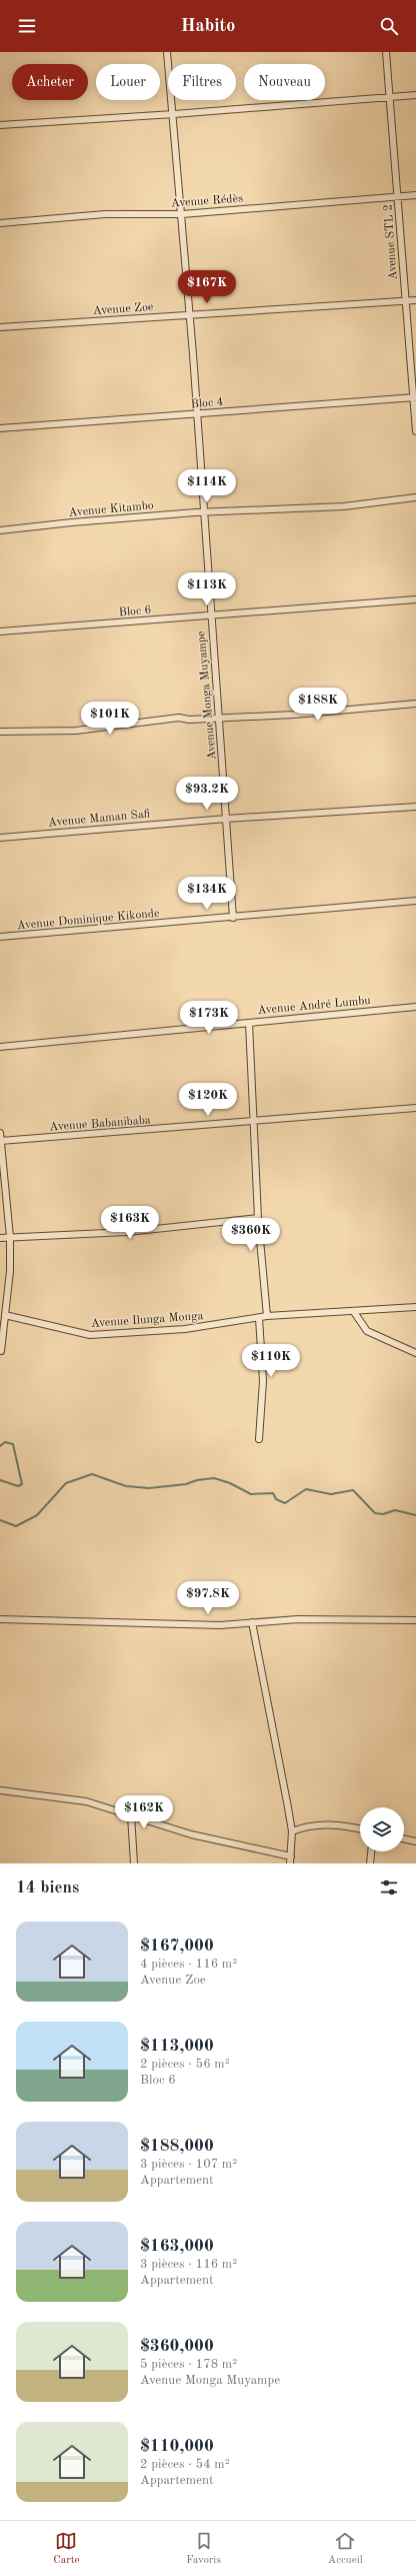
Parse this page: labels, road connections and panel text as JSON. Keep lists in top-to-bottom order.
{
  "streets": {
    "street": [
      "Avenue Rédès",
      "Avenue STL 2",
      "Avenue Zoe",
      "Bloc 4",
      "Avenue Kitambo",
      "Bloc 6",
      "Avenue Monga Muyampe",
      "Avenue Maman Safi",
      "Avenue Dominique Kikonde",
      "Avenue André Lumbu",
      "Avenue Babanibaba",
      "Avenue Ilunga Monga"
    ]
  },
  "crossings": [
    ["Avenue Rédès", "Avenue STL 2"],
    ["Avenue Rédès", "Avenue Monga Muyampe"],
    ["Avenue STL 2", "Avenue Zoe"],
    ["Avenue STL 2", "Bloc 4"],
    ["Avenue Zoe", "Avenue Monga Muyampe"],
    ["Bloc 4", "Avenue Monga Muyampe"],
    ["Avenue Kitambo", "Avenue Monga Muyampe"],
    ["Bloc 6", "Avenue Monga Muyampe"],
    ["Avenue Monga Muyampe", "Avenue Maman Safi"],
    ["Avenue Monga Muyampe", "Avenue Dominique Kikonde"]
  ],
  "page": {
    "header": "Habito",
    "chip": [
      "Acheter",
      "Louer",
      "Filtres",
      "Nouveau"
    ],
    "price": [
      "$167K",
      "$114K",
      "$113K",
      "$188K",
      "$101K",
      "$93.2K",
      "$134K",
      "$173K",
      "$120K",
      "$163K",
      "$360K",
      "$110K",
      "$97.8K",
      "$162K"
    ],
    "heading": "14 biens",
    "list": [
      {
        "name": "$167,000",
        "note": "4 pièces · 116 m² · Avenue Zoe"
      },
      {
        "name": "$113,000",
        "note": "2 pièces · 56 m² · Bloc 6"
      },
      {
        "name": "$188,000",
        "note": "3 pièces · 107 m² · Appartement"
      },
      {
        "name": "$163,000",
        "note": "3 pièces · 116 m² · Appartement"
      },
      {
        "name": "$360,000",
        "note": "5 pièces · 178 m² · Avenue Monga Muyampe"
      },
      {
        "name": "$110,000",
        "note": "2 pièces · 54 m² · Appartement"
      }
    ],
    "tabs": ["Carte", "Favoris", "Accueil"]
  }
}
